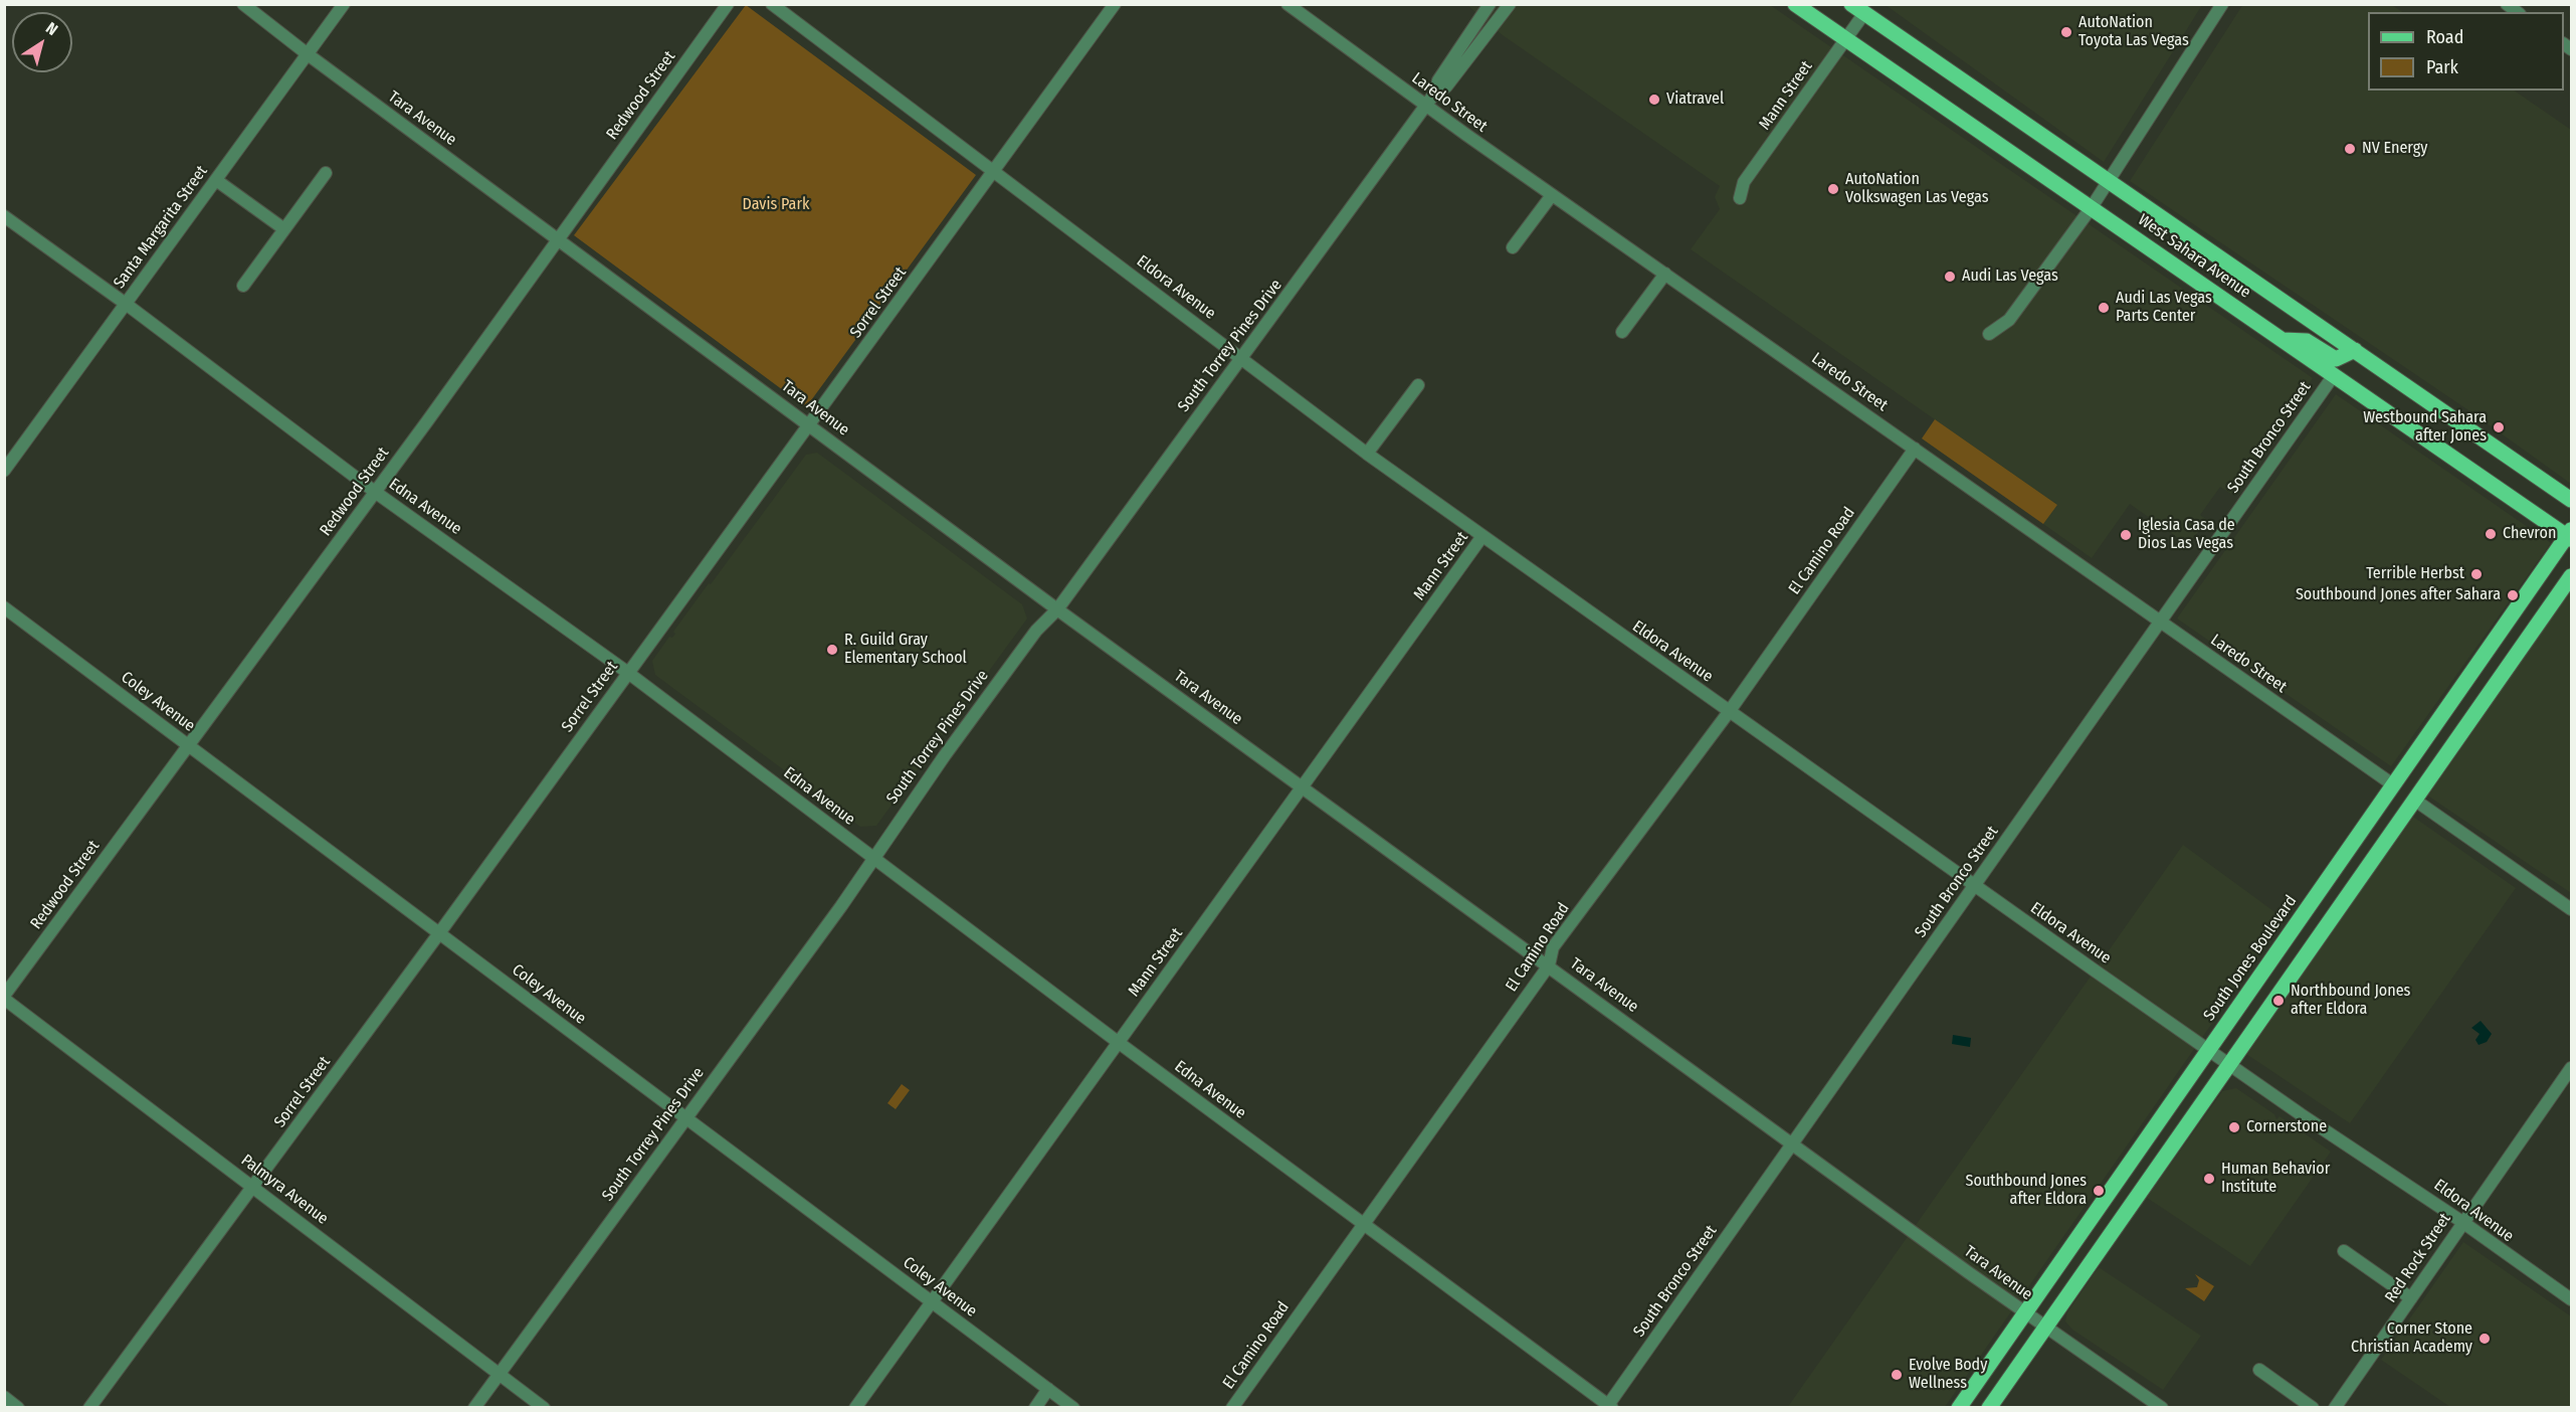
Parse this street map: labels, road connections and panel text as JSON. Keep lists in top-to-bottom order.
{
  "streets": {
    "main road": ["West Sahara Avenue", "South Jones Boulevard"],
    "street": [
      "Redwood Street",
      "Mann Street",
      "Laredo Street",
      "Tara Avenue",
      "Santa Margarita Street",
      "Eldora Avenue",
      "Sorrel Street",
      "South Torrey Pines Drive",
      "South Bronco Street",
      "Edna Avenue",
      "El Camino Road",
      "Coley Avenue",
      "Palmyra Avenue",
      "Red Rock Street"
    ]
  },
  "crossings": [
    ["Redwood Street", "Tara Avenue"],
    ["Redwood Street", "Edna Avenue"],
    ["Redwood Street", "Coley Avenue"],
    ["Redwood Street", "Palmyra Avenue"],
    ["Mann Street", "Tara Avenue"],
    ["Mann Street", "West Sahara Avenue"],
    ["Mann Street", "Eldora Avenue"],
    ["Mann Street", "Edna Avenue"],
    ["Mann Street", "Coley Avenue"],
    ["Laredo Street", "South Torrey Pines Drive"],
    ["Laredo Street", "South Bronco Street"],
    ["Laredo Street", "El Camino Road"],
    ["Laredo Street", "South Jones Boulevard"],
    ["Tara Avenue", "Santa Margarita Street"],
    ["Tara Avenue", "Sorrel Street"],
    ["Tara Avenue", "South Torrey Pines Drive"],
    ["Tara Avenue", "South Bronco Street"],
    ["Tara Avenue", "El Camino Road"],
    ["Tara Avenue", "South Jones Boulevard"],
    ["Santa Margarita Street", "Edna Avenue"],
    ["West Sahara Avenue", "South Bronco Street"],
    ["West Sahara Avenue", "South Jones Boulevard"],
    ["Eldora Avenue", "Sorrel Street"],
    ["Eldora Avenue", "South Torrey Pines Drive"],
    ["Eldora Avenue", "South Bronco Street"],
    ["Eldora Avenue", "El Camino Road"],
    ["Eldora Avenue", "South Jones Boulevard"],
    ["Eldora Avenue", "Red Rock Street"],
    ["Sorrel Street", "Edna Avenue"],
    ["Sorrel Street", "Coley Avenue"],
    ["Sorrel Street", "Palmyra Avenue"],
    ["South Torrey Pines Drive", "Edna Avenue"],
    ["South Torrey Pines Drive", "Coley Avenue"],
    ["South Torrey Pines Drive", "Palmyra Avenue"],
    ["South Bronco Street", "Edna Avenue"],
    ["Edna Avenue", "El Camino Road"]
  ],
  "parks": ["Davis Park"],
  "places": [
    "AutoNation Toyota Las Vegas",
    "Viatravel",
    "NV Energy",
    "AutoNation Volkswagen Las Vegas",
    "Audi Las Vegas",
    "Audi Las Vegas Parts Center",
    "Westbound Sahara after Jones",
    "Chevron",
    "Iglesia Casa de Dios Las Vegas",
    "Terrible Herbst",
    "Southbound Jones after Sahara",
    "R. Guild Gray Elementary School",
    "Northbound Jones after Eldora",
    "Cornerstone",
    "Human Behavior Institute",
    "Southbound Jones after Eldora",
    "Corner Stone Christian Academy",
    "Evolve Body Wellness"
  ],
  "legend": ["Road", "Park"],
  "north": "top right"
}
